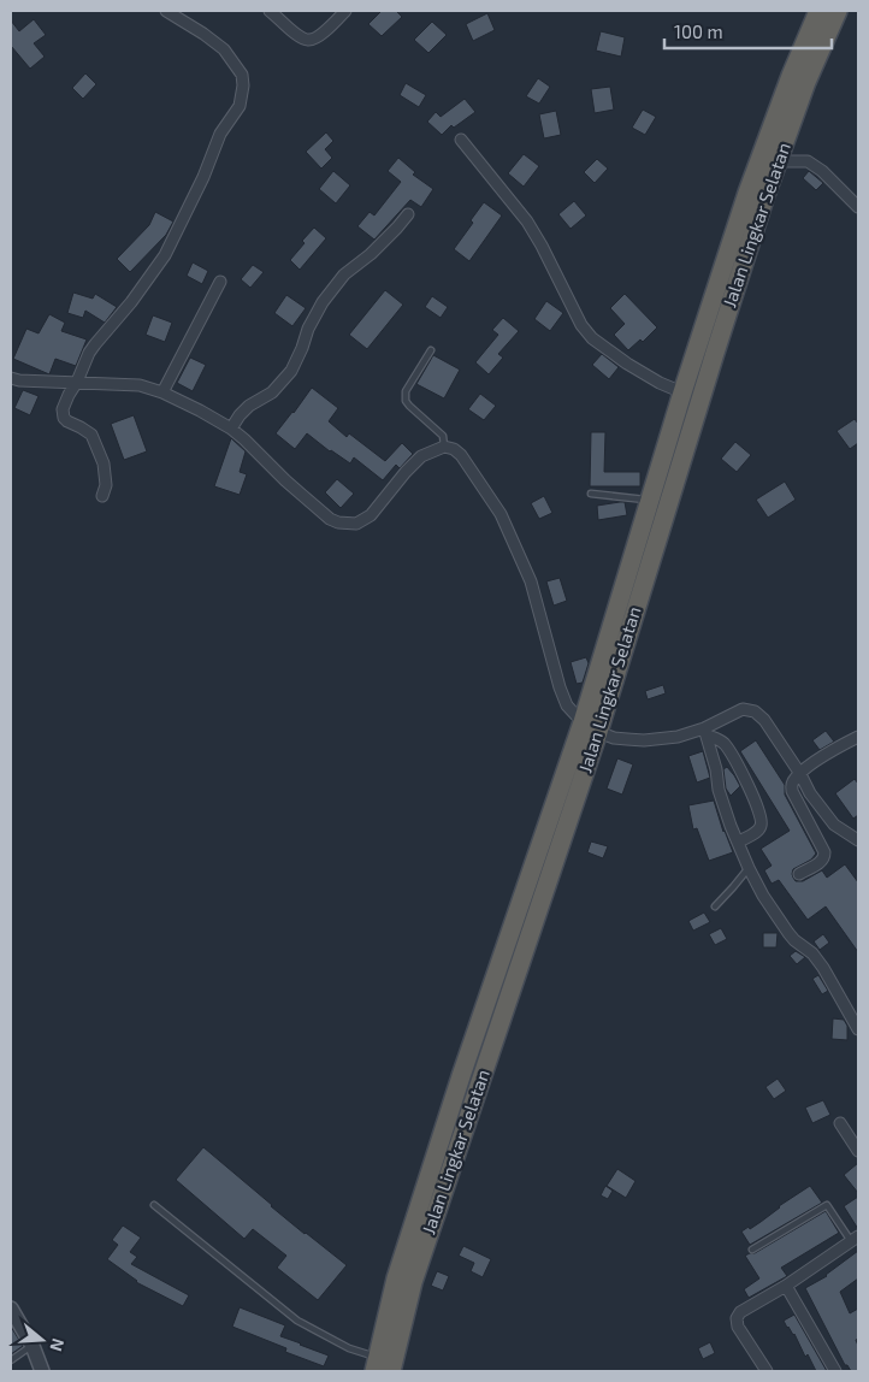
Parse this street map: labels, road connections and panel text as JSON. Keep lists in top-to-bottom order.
{
  "streets": {
    "highway": ["Jalan Lingkar Selatan"]
  },
  "scale_bar": "100 m",
  "north": "right"
}
